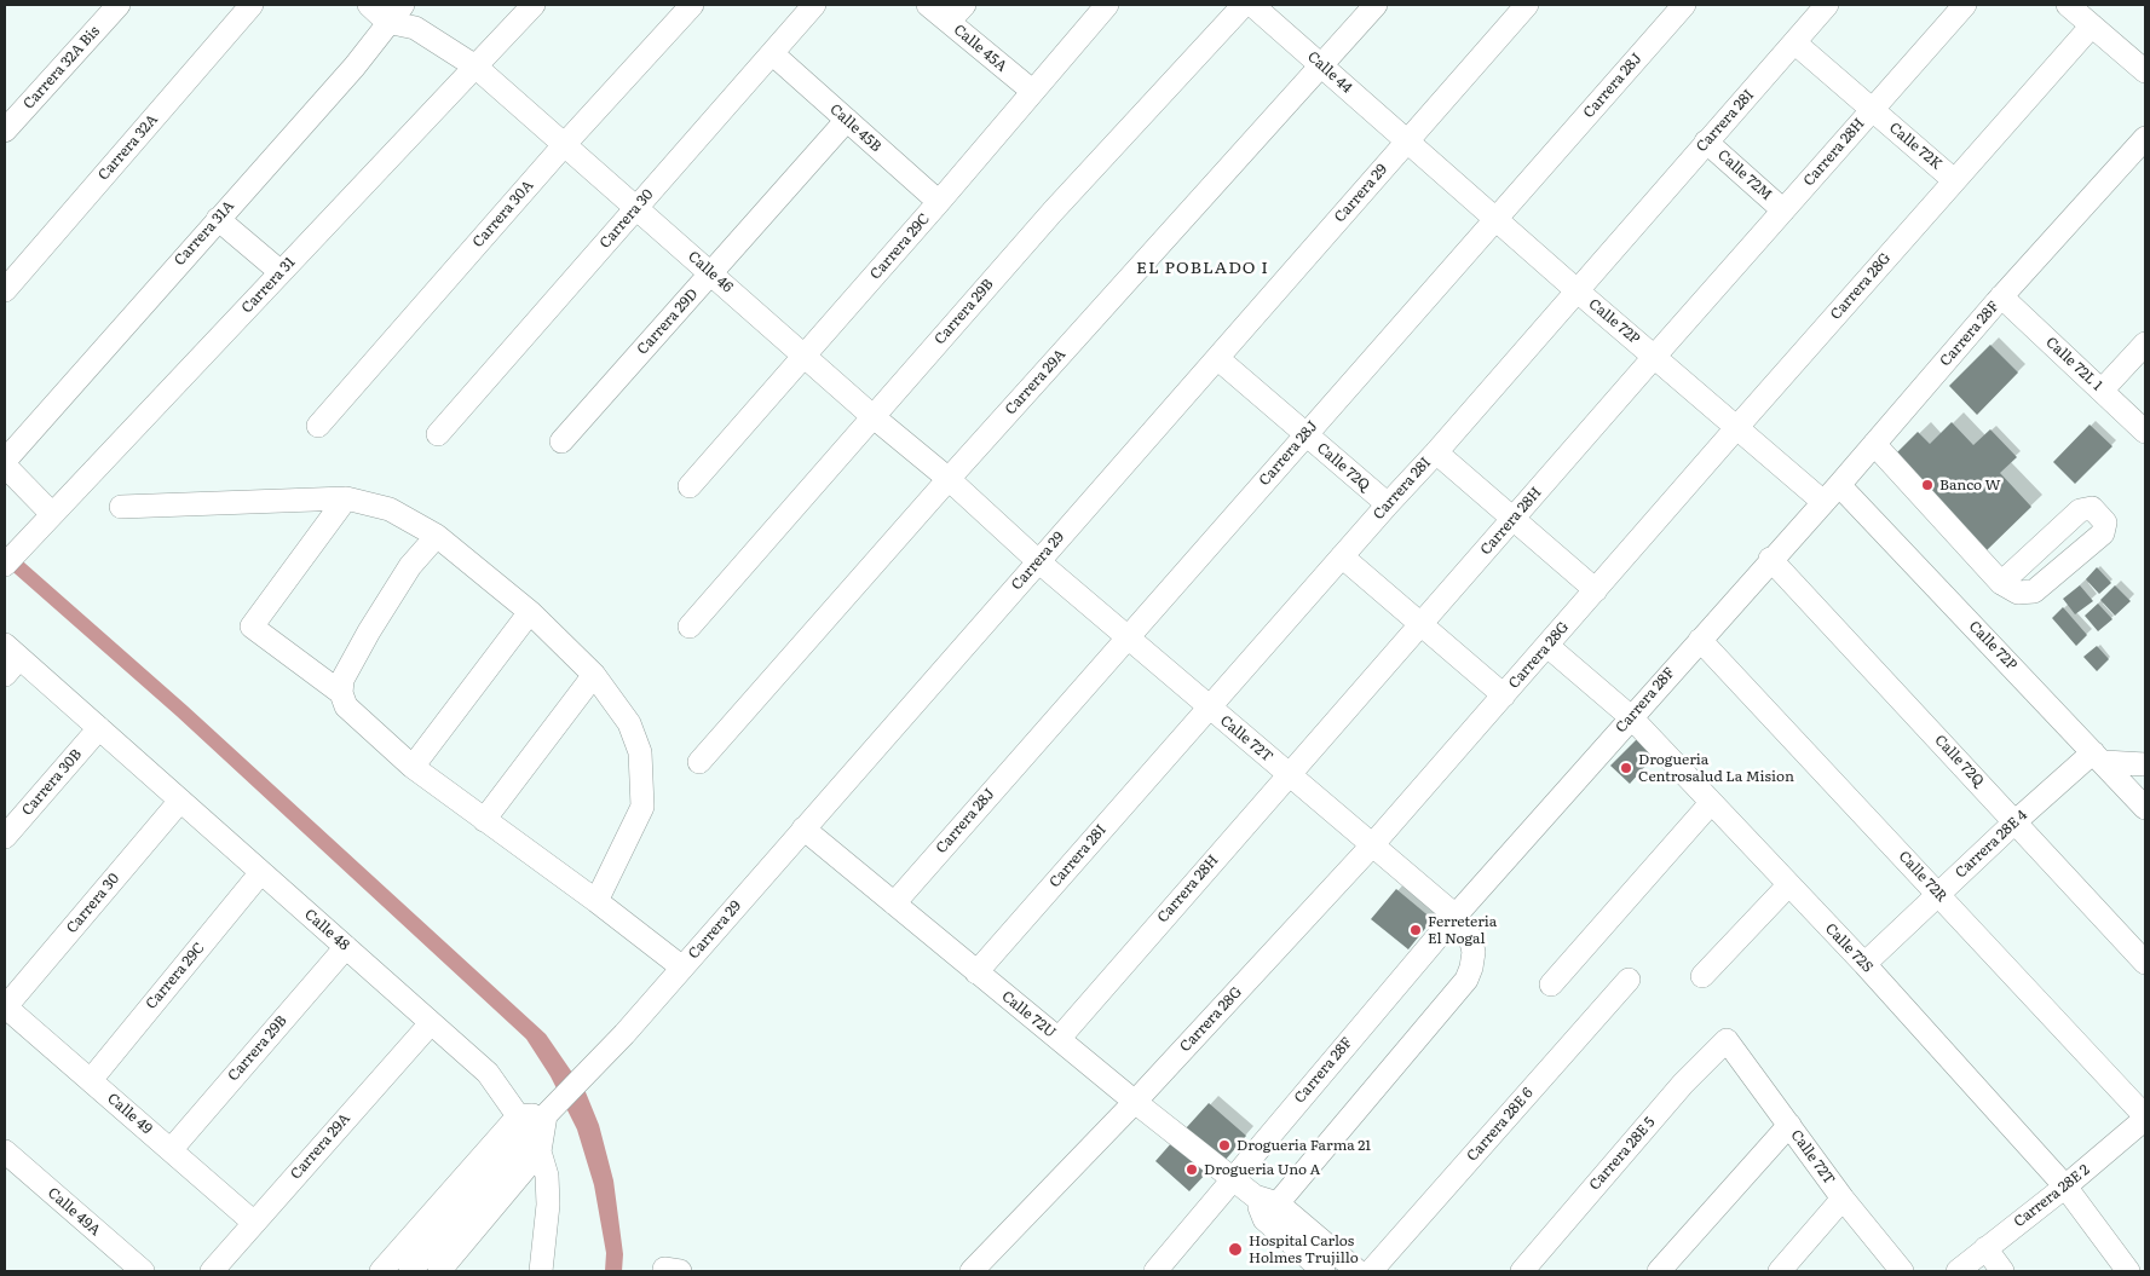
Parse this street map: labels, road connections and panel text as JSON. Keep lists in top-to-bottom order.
{
  "streets": {
    "street": [
      "Calle 45A",
      "Carrera 32A Bis",
      "Calle 44",
      "Carrera 28J",
      "Carrera 28I",
      "Calle 45B",
      "Calle 72K",
      "Carrera 32A",
      "Carrera 28H",
      "Calle 72M",
      "Carrera 29",
      "Carrera 30A",
      "Carrera 30",
      "Carrera 31A",
      "Carrera 29C",
      "Calle 46",
      "Carrera 31",
      "Carrera 28G",
      "Carrera 29B",
      "Carrera 29D",
      "Calle 72P",
      "Carrera 28F",
      "Calle 72L 1",
      "Carrera 29A",
      "Calle 72Q",
      "Calle 72T",
      "Carrera 30B",
      "Carrera 28E 4",
      "Calle 72R",
      "Calle 48",
      "Calle 72S",
      "Calle 72U",
      "Calle 49",
      "Carrera 28E 6",
      "Carrera 28E 5",
      "Carrera 28E 2",
      "Calle 49A"
    ]
  },
  "crossings": [
    ["Calle 45A", "Carrera 29C"],
    ["Calle 44", "Carrera 29"],
    ["Calle 44", "Calle 72P"],
    ["Calle 44", "Carrera 29A"],
    ["Carrera 28J", "Calle 72P"],
    ["Carrera 28J", "Calle 72Q"],
    ["Carrera 28J", "Calle 72T"],
    ["Carrera 28J", "Calle 72U"],
    ["Carrera 28I", "Calle 72K"],
    ["Carrera 28I", "Calle 72M"],
    ["Carrera 28I", "Calle 72P"],
    ["Carrera 28I", "Calle 72Q"],
    ["Carrera 28I", "Calle 72T"],
    ["Carrera 28I", "Calle 72U"],
    ["Calle 45B", "Carrera 30"],
    ["Calle 45B", "Carrera 29C"],
    ["Calle 45B", "Carrera 29D"],
    ["Calle 72K", "Carrera 28H"],
    ["Calle 72K", "Carrera 28G"],
    ["Carrera 28H", "Calle 72M"],
    ["Carrera 28H", "Calle 72P"],
    ["Carrera 28H", "Calle 72T"],
    ["Carrera 28H", "Calle 72U"],
    ["Carrera 29", "Calle 46"],
    ["Carrera 29", "Calle 72P"],
    ["Carrera 29", "Calle 72Q"],
    ["Carrera 29", "Calle 72T"],
    ["Carrera 29", "Calle 72U"],
    ["Carrera 30A", "Calle 46"],
    ["Carrera 30", "Calle 46"],
    ["Carrera 30", "Calle 48"],
    ["Carrera 30", "Calle 49"],
    ["Carrera 31A", "Calle 46"],
    ["Carrera 29C", "Calle 46"],
    ["Carrera 29C", "Calle 48"],
    ["Carrera 29C", "Calle 49"],
    ["Calle 46", "Carrera 31"],
    ["Calle 46", "Carrera 29B"],
    ["Calle 46", "Carrera 29D"],
    ["Calle 46", "Carrera 29A"],
    ["Calle 46", "Calle 72T"],
    ["Carrera 28G", "Calle 72P"],
    ["Carrera 28G", "Calle 72T"],
    ["Carrera 28G", "Calle 72S"],
    ["Carrera 28G", "Calle 72U"],
    ["Carrera 29B", "Calle 48"],
    ["Carrera 29B", "Calle 49"],
    ["Calle 72P", "Carrera 28F"],
    ["Calle 72P", "Carrera 28E 4"],
    ["Carrera 28F", "Calle 72L 1"],
    ["Carrera 28F", "Calle 72Q"],
    ["Carrera 28F", "Calle 72T"],
    ["Carrera 28F", "Calle 72R"],
    ["Carrera 28F", "Calle 72S"],
    ["Carrera 28F", "Calle 72U"],
    ["Carrera 29A", "Calle 48"],
    ["Carrera 29A", "Calle 49"],
    ["Calle 72Q", "Carrera 28E 4"],
    ["Calle 72T", "Calle 72U"],
    ["Calle 72T", "Carrera 28E 5"],
    ["Carrera 30B", "Calle 48"],
    ["Carrera 28E 4", "Calle 72R"],
    ["Carrera 28E 4", "Calle 72S"],
    ["Calle 72R", "Carrera 28E 2"],
    ["Calle 72S", "Carrera 28E 2"]
  ],
  "districts": ["EL POBLADO I"],
  "places": [
    "Banco W",
    "Drogueria Centrosalud La Mision",
    "Ferreteria El Nogal",
    "Drogueria Farma 21",
    "Drogueria Uno A",
    "Hospital Carlos Holmes Trujillo"
  ]
}
